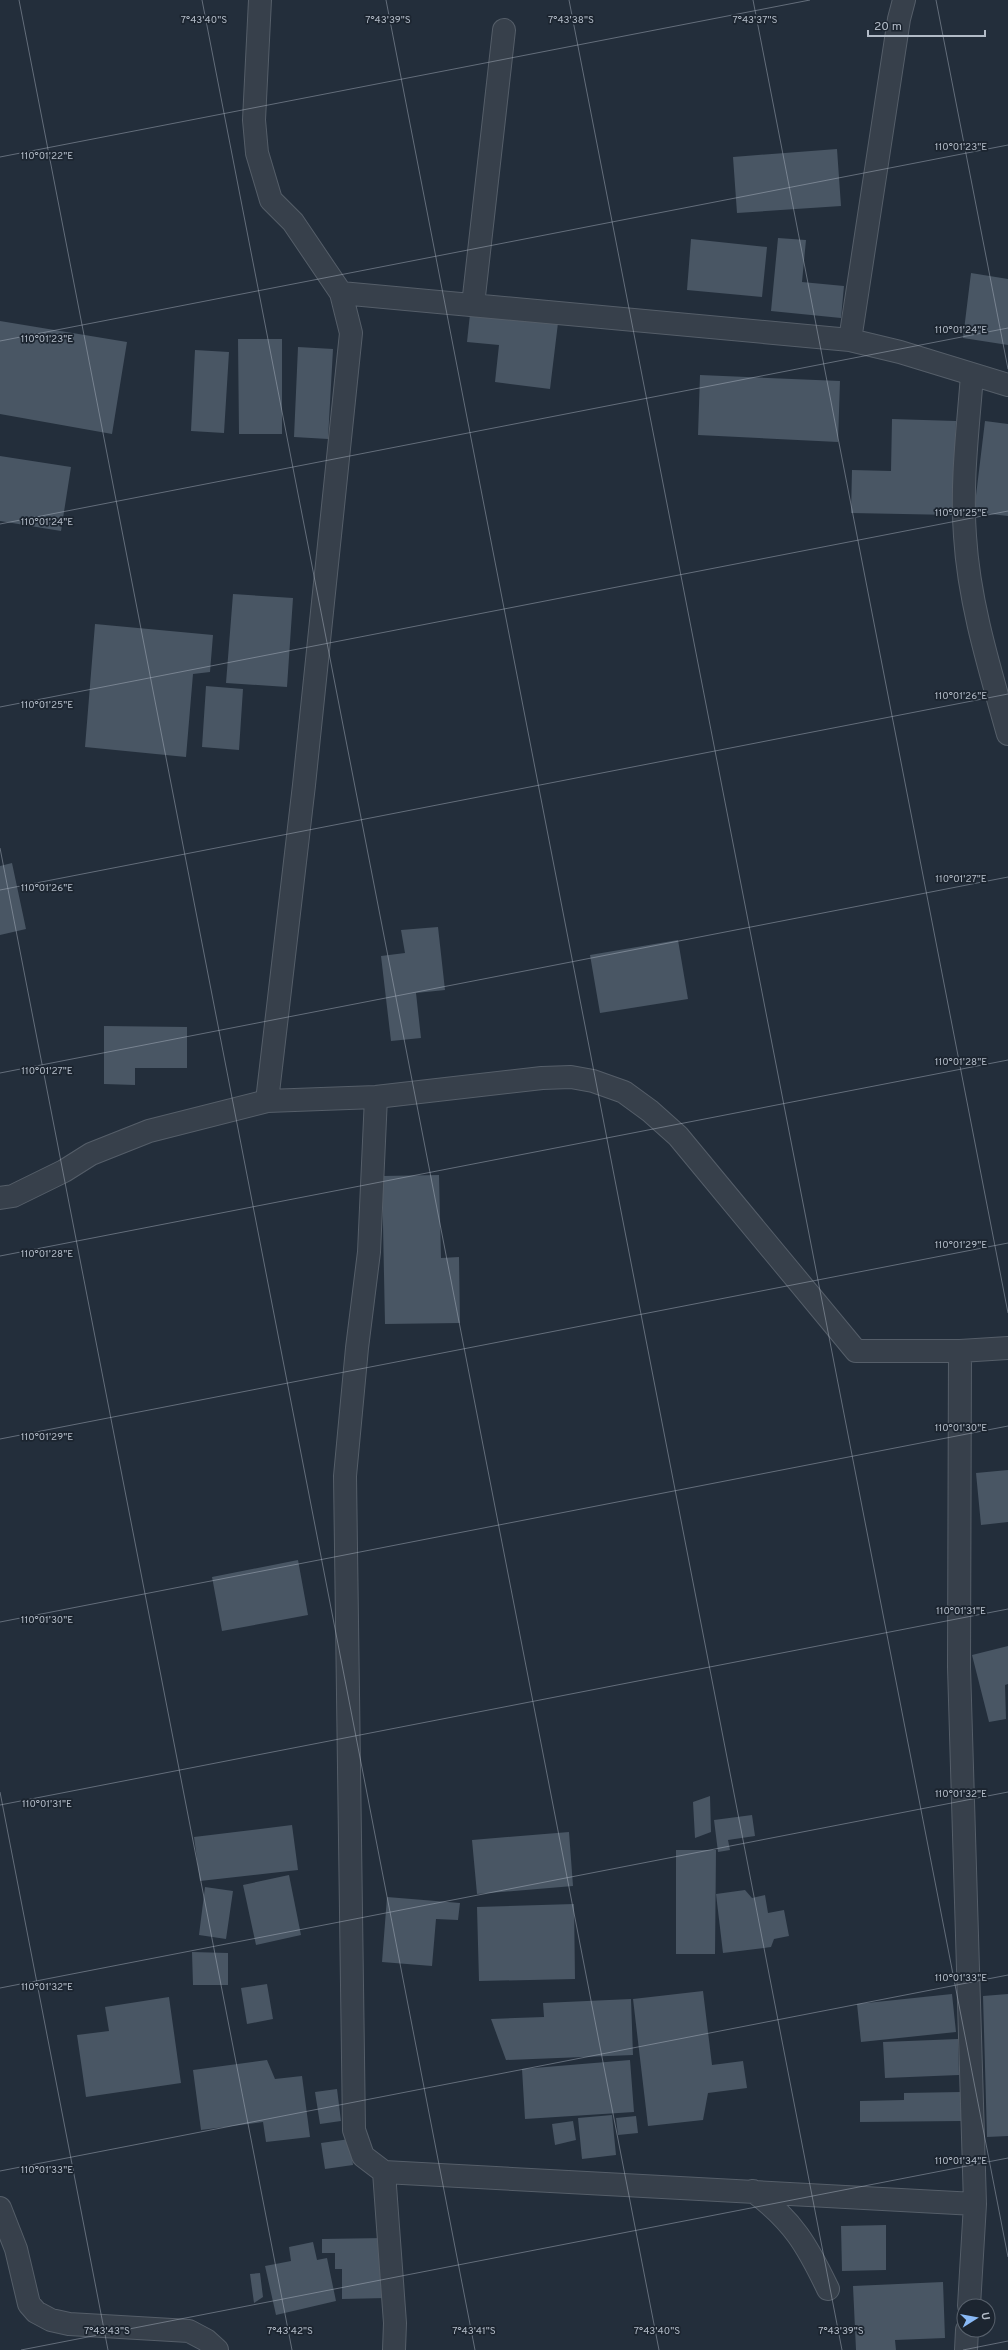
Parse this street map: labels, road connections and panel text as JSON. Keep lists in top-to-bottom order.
{
  "scale_bar": "20 m",
  "north": "right",
  "coordinates": [
    "7°43'40\"S",
    "7°43'39\"S",
    "7°43'38\"S",
    "7°43'37\"S",
    "110°01'23\"E",
    "110°01'22\"E",
    "110°01'24\"E",
    "110°01'25\"E",
    "110°01'26\"E",
    "110°01'27\"E",
    "110°01'28\"E",
    "110°01'29\"E",
    "110°01'30\"E",
    "110°01'31\"E",
    "110°01'32\"E",
    "110°01'33\"E",
    "110°01'34\"E",
    "7°43'43\"S",
    "7°43'42\"S",
    "7°43'41\"S"
  ]
}
